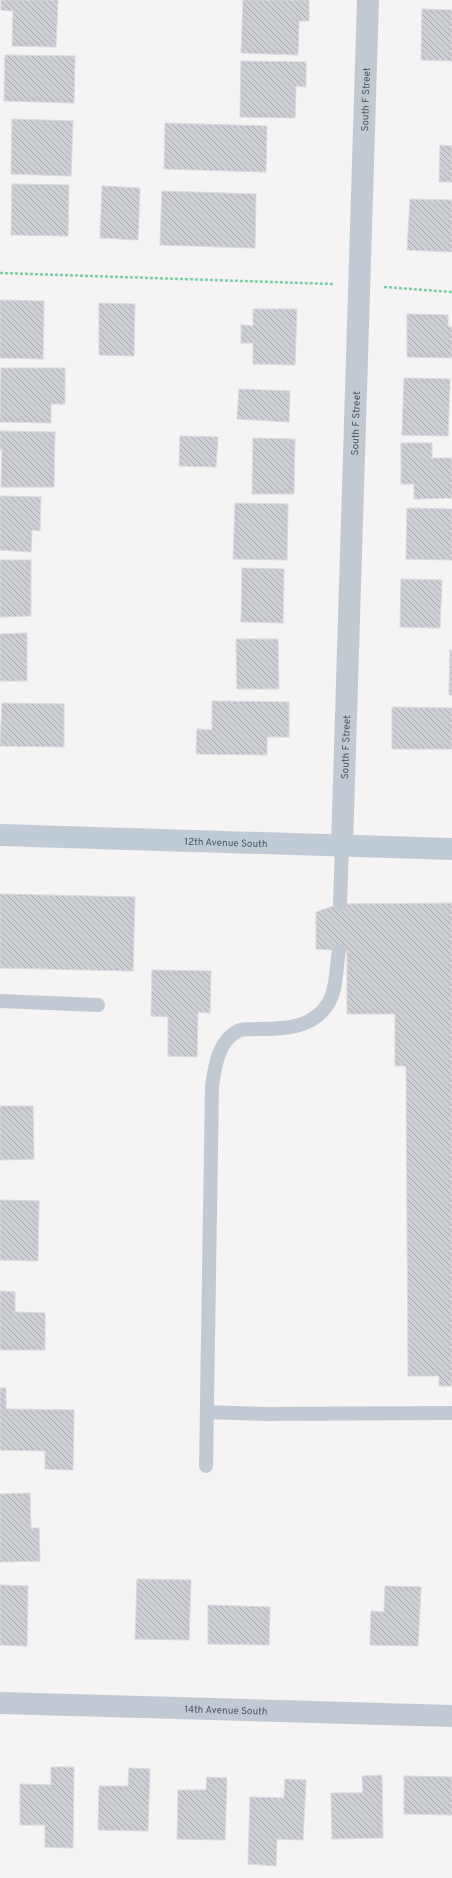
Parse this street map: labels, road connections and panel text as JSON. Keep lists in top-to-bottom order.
{
  "streets": {
    "street": ["South F Street", "12th Avenue South", "14th Avenue South"]
  },
  "crossings": [
    ["South F Street", "12th Avenue South"]
  ]
}
